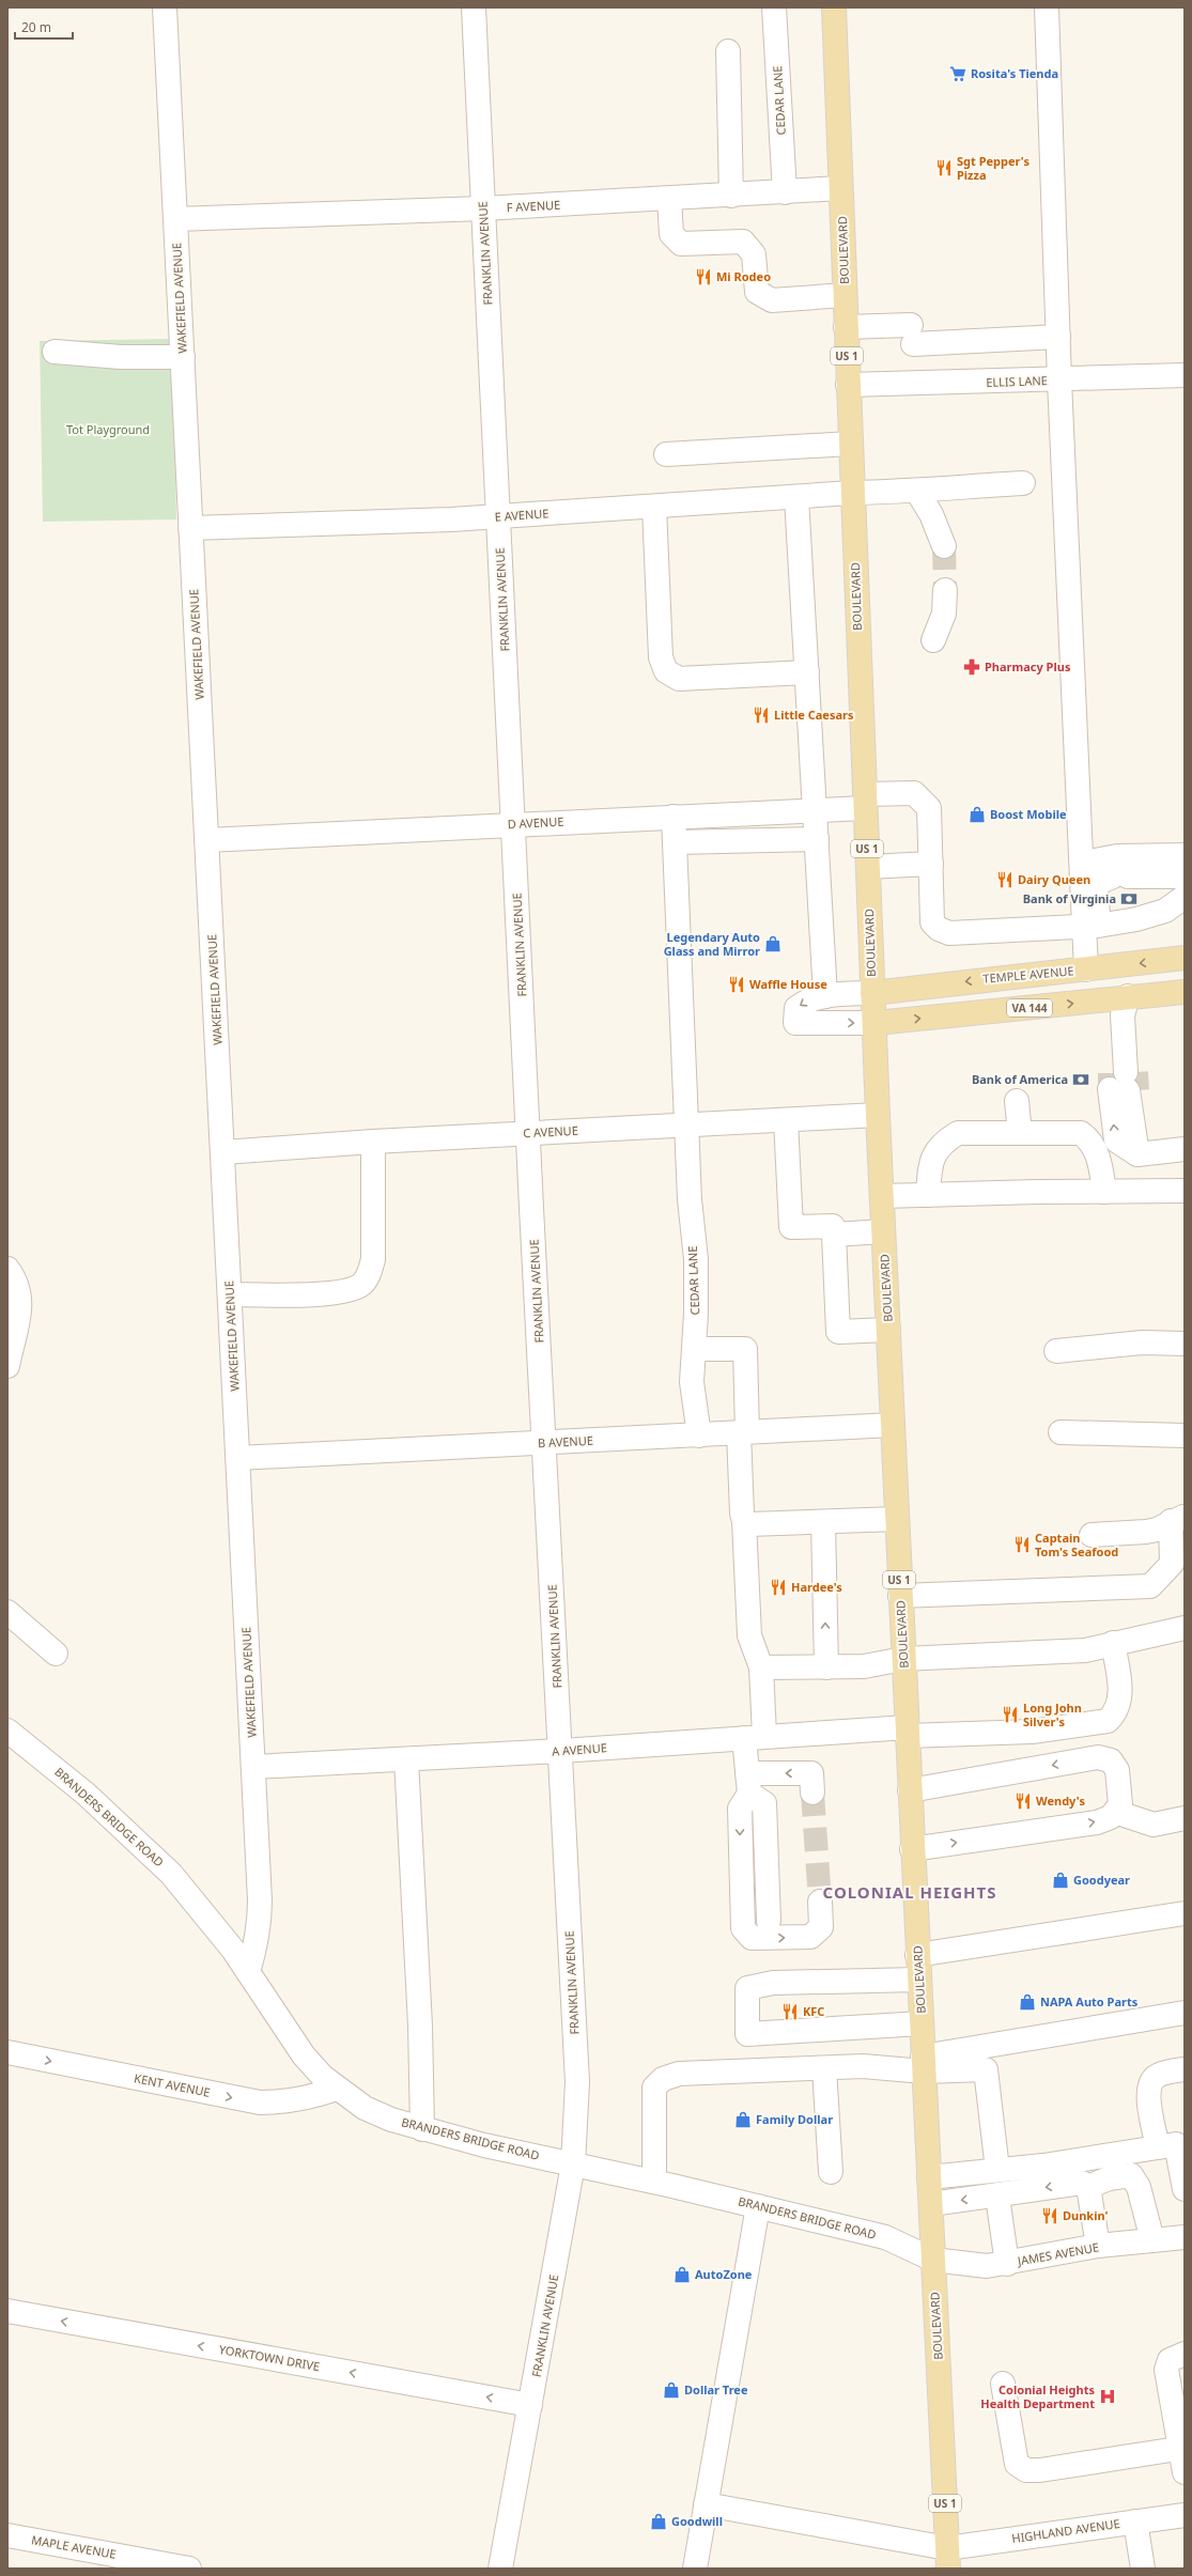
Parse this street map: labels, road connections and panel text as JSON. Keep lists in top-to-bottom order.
{
  "streets": {
    "main road": [
      "BOULEVARD",
      "US 1",
      "TEMPLE AVENUE",
      "VA 144"
    ],
    "street": [
      "CEDAR LANE",
      "F AVENUE",
      "FRANKLIN AVENUE",
      "WAKEFIELD AVENUE",
      "ELLIS LANE",
      "E AVENUE",
      "D AVENUE",
      "C AVENUE",
      "B AVENUE",
      "A AVENUE",
      "BRANDERS BRIDGE ROAD",
      "KENT AVENUE",
      "JAMES AVENUE",
      "YORKTOWN DRIVE",
      "HIGHLAND AVENUE",
      "MAPLE AVENUE"
    ]
  },
  "crossings": [
    ["CEDAR LANE", "F AVENUE"],
    ["CEDAR LANE", "D AVENUE"],
    ["CEDAR LANE", "C AVENUE"],
    ["CEDAR LANE", "B AVENUE"],
    ["F AVENUE", "BOULEVARD"],
    ["F AVENUE", "FRANKLIN AVENUE"],
    ["F AVENUE", "WAKEFIELD AVENUE"],
    ["BOULEVARD", "ELLIS LANE"],
    ["BOULEVARD", "E AVENUE"],
    ["BOULEVARD", "D AVENUE"],
    ["BOULEVARD", "TEMPLE AVENUE"],
    ["BOULEVARD", "VA 144"],
    ["BOULEVARD", "C AVENUE"],
    ["BOULEVARD", "B AVENUE"],
    ["BOULEVARD", "A AVENUE"],
    ["BOULEVARD", "BRANDERS BRIDGE ROAD"],
    ["BOULEVARD", "JAMES AVENUE"],
    ["BOULEVARD", "HIGHLAND AVENUE"],
    ["FRANKLIN AVENUE", "E AVENUE"],
    ["FRANKLIN AVENUE", "D AVENUE"],
    ["FRANKLIN AVENUE", "C AVENUE"],
    ["FRANKLIN AVENUE", "B AVENUE"],
    ["FRANKLIN AVENUE", "A AVENUE"],
    ["FRANKLIN AVENUE", "BRANDERS BRIDGE ROAD"],
    ["FRANKLIN AVENUE", "YORKTOWN DRIVE"],
    ["WAKEFIELD AVENUE", "E AVENUE"],
    ["WAKEFIELD AVENUE", "D AVENUE"],
    ["WAKEFIELD AVENUE", "C AVENUE"],
    ["WAKEFIELD AVENUE", "B AVENUE"],
    ["WAKEFIELD AVENUE", "A AVENUE"],
    ["WAKEFIELD AVENUE", "BRANDERS BRIDGE ROAD"],
    ["BRANDERS BRIDGE ROAD", "KENT AVENUE"],
    ["BRANDERS BRIDGE ROAD", "JAMES AVENUE"]
  ],
  "one_way": ["KENT AVENUE", "YORKTOWN DRIVE"],
  "districts": ["COLONIAL HEIGHTS"],
  "parks": ["Tot Playground"],
  "places": {
    "supermarket": ["Rosita's Tienda"],
    "restaurant": [
      "Sgt Pepper's Pizza",
      "Mi Rodeo",
      "Little Caesars",
      "Dairy Queen",
      "Waffle House",
      "Captain Tom's Seafood",
      "Hardee's",
      "Long John Silver's",
      "Wendy's",
      "KFC",
      "Dunkin'"
    ],
    "pharmacy": ["Pharmacy Plus"],
    "shop": [
      "Boost Mobile",
      "Legendary Auto Glass and Mirror",
      "Goodyear",
      "NAPA Auto Parts",
      "Family Dollar",
      "AutoZone",
      "Dollar Tree",
      "Goodwill"
    ],
    "bank": ["Bank of Virginia", "Bank of America"],
    "hospital": ["Colonial Heights Health Department"]
  },
  "scale_bar": "20 m"
}
